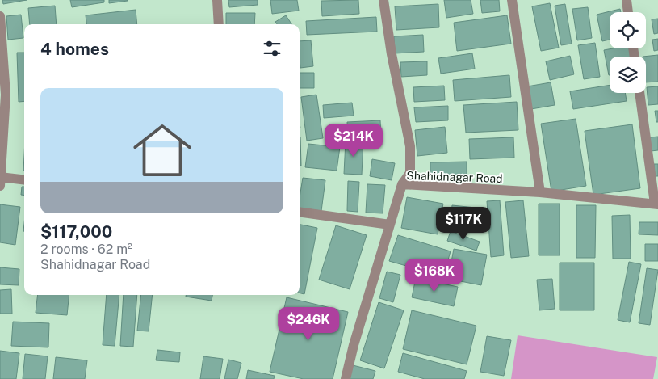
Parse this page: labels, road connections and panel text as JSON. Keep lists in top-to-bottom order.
{
  "streets": {
    "street": ["Shahidnagar Road"]
  },
  "page": {
    "heading": "4 homes",
    "list": [
      {
        "name": "$117,000",
        "note": "2 rooms · 62 m² · Shahidnagar Road"
      }
    ],
    "price": [
      "$214K",
      "$117K",
      "$168K",
      "$246K"
    ]
  }
}
